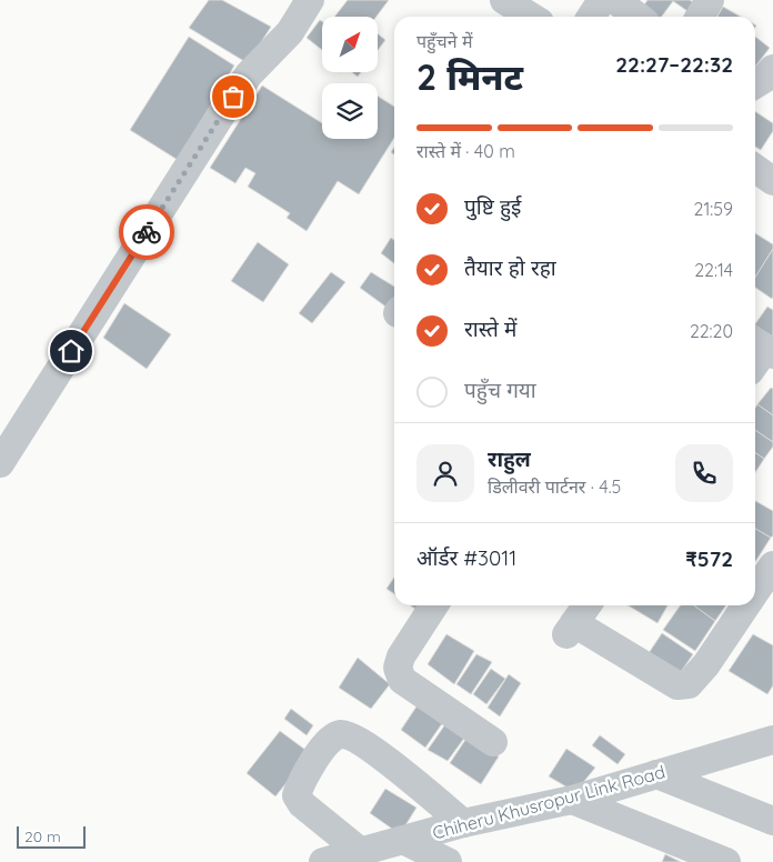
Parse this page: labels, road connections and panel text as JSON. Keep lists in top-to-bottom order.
{
  "streets": {
    "street": ["Chiheru Khusropur Link Road"]
  },
  "scale_bar": "20 m",
  "north": "top right",
  "page": {
    "heading": ["2 मिनट", "पहुँचने में", "22:27–22:32"],
    "panel": [
      "राहुल",
      "डिलीवरी पार्टनर · 4.5",
      "ऑर्डर #3011",
      "₹572"
    ],
    "bar": "रास्ते में · 40 m",
    "list": [
      ["पुष्टि हुई", "21:59"],
      ["तैयार हो रहा", "22:14"],
      ["रास्ते में", "22:20"],
      "पहुँच गया"
    ],
    "scale": "20 m"
  }
}
